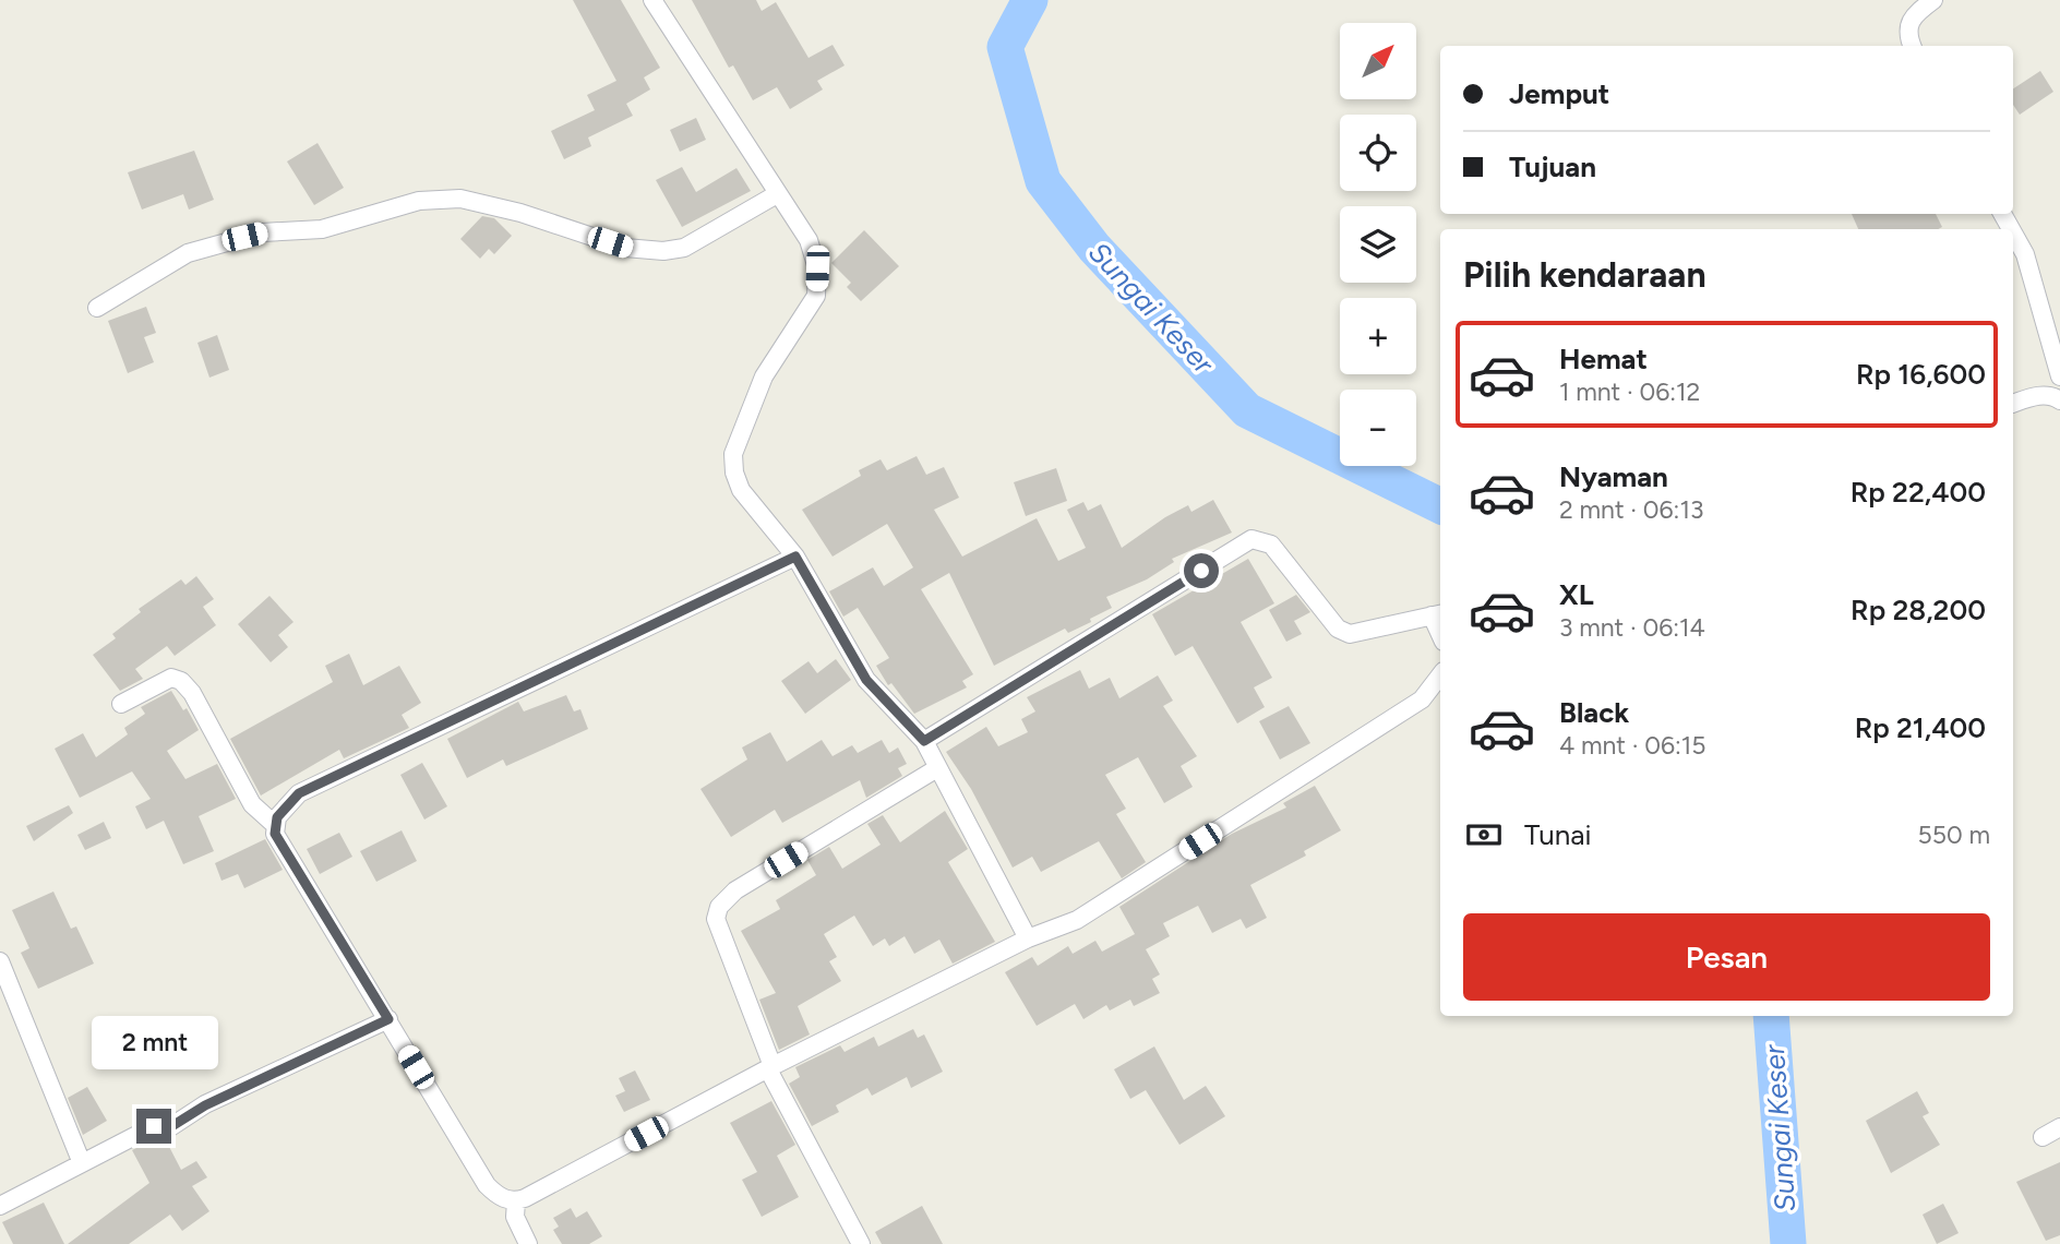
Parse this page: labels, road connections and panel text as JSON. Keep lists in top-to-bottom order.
{
  "water": ["Sungai Keser"],
  "north": "top right",
  "page": {
    "map_buttons": ["+", "−"],
    "banner": ["Jemput", "Tujuan"],
    "heading": "Pilih kendaraan",
    "list": [
      {
        "name": "Hemat",
        "note": "1 mnt · 06:12",
        "value": "Rp 16,600"
      },
      {
        "name": "Nyaman",
        "note": "2 mnt · 06:13",
        "value": "Rp 22,400"
      },
      {
        "name": "XL",
        "note": "3 mnt · 06:14",
        "value": "Rp 28,200"
      },
      {
        "name": "Black",
        "note": "4 mnt · 06:15",
        "value": "Rp 21,400"
      }
    ],
    "pay": ["Tunai", "550 m"],
    "buttons": "Pesan",
    "bubble": "2 mnt"
  }
}
